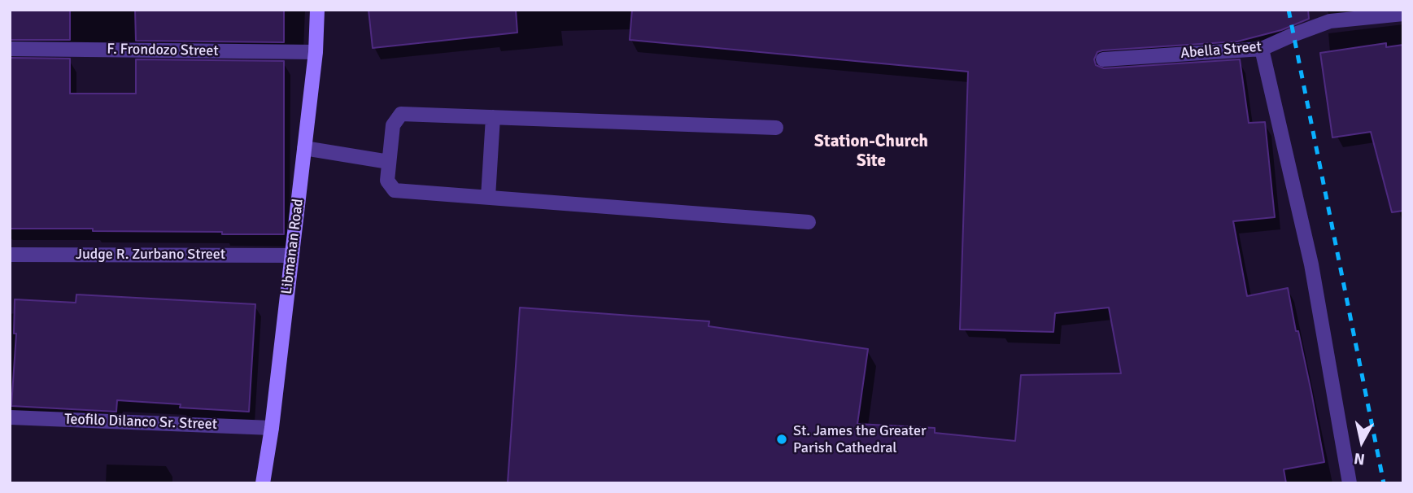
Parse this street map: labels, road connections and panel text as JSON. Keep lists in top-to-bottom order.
{
  "streets": {
    "main road": ["Libmanan Road"],
    "street": [
      "F. Frondozo Street",
      "Abella Street",
      "Judge R. Zurbano Street",
      "Teofilo Dilanco Sr. Street"
    ]
  },
  "crossings": [
    ["F. Frondozo Street", "Libmanan Road"],
    ["Libmanan Road", "Judge R. Zurbano Street"],
    ["Libmanan Road", "Teofilo Dilanco Sr. Street"]
  ],
  "districts": ["Station-Church Site"],
  "places": ["St. James the Greater Parish Cathedral"],
  "north": "bottom"
}
